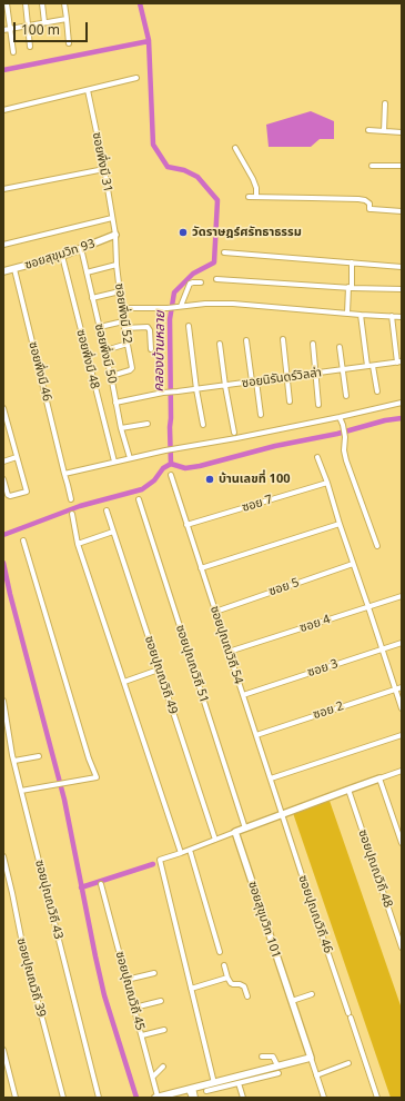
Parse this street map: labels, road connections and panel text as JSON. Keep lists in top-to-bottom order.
{
  "streets": {
    "street": [
      "ซอยพึ่งมี 31",
      "ซอยสุขุมวิท 93",
      "ซอยพึ่งมี 52",
      "ซอยพึ่งมี 50",
      "ซอยพึ่งมี 48",
      "ซอยพึ่งมี 46",
      "ซอยนิรันดร์วิลล่า",
      "ซอย 7",
      "ซอย 5",
      "ซอย 4",
      "ซอยปุณณวิถี 54",
      "ซอยปุณณวิถี 51",
      "ซอย 3",
      "ซอยปุณณวิถี 49",
      "ซอย 2",
      "ซอยปุณณวิถี 48",
      "ซอยปุณณวิถี 43",
      "ซอยปุณณวิถี 46",
      "ซอยสุขุมวิท 101",
      "ซอยปุณณวิถี 39",
      "ซอยปุณณวิถี 45"
    ]
  },
  "crossings": [
    ["ซอยพึ่งมี 31", "ซอยสุขุมวิท 93"],
    ["ซอยพึ่งมี 31", "ซอยพึ่งมี 52"],
    ["ซอยสุขุมวิท 93", "ซอยพึ่งมี 52"],
    ["ซอยสุขุมวิท 93", "ซอยพึ่งมี 50"],
    ["ซอยสุขุมวิท 93", "ซอยพึ่งมี 48"],
    ["ซอยสุขุมวิท 93", "ซอยพึ่งมี 46"],
    ["ซอยพึ่งมี 52", "ซอยพึ่งมี 50"],
    ["ซอยพึ่งมี 50", "ซอยนิรันดร์วิลล่า"],
    ["ซอย 7", "ซอยปุณณวิถี 54"],
    ["ซอย 5", "ซอยปุณณวิถี 54"],
    ["ซอย 4", "ซอยปุณณวิถี 54"],
    ["ซอยปุณณวิถี 54", "ซอย 3"],
    ["ซอยปุณณวิถี 54", "ซอย 2"],
    ["ซอยปุณณวิถี 54", "ซอยปุณณวิถี 46"]
  ],
  "water": ["คลองบ้านหลาย"],
  "places": ["วัดราษฎร์ศรัทธาธรรม", "บ้านเลขที่ 100"],
  "scale_bar": "100 m"
}
